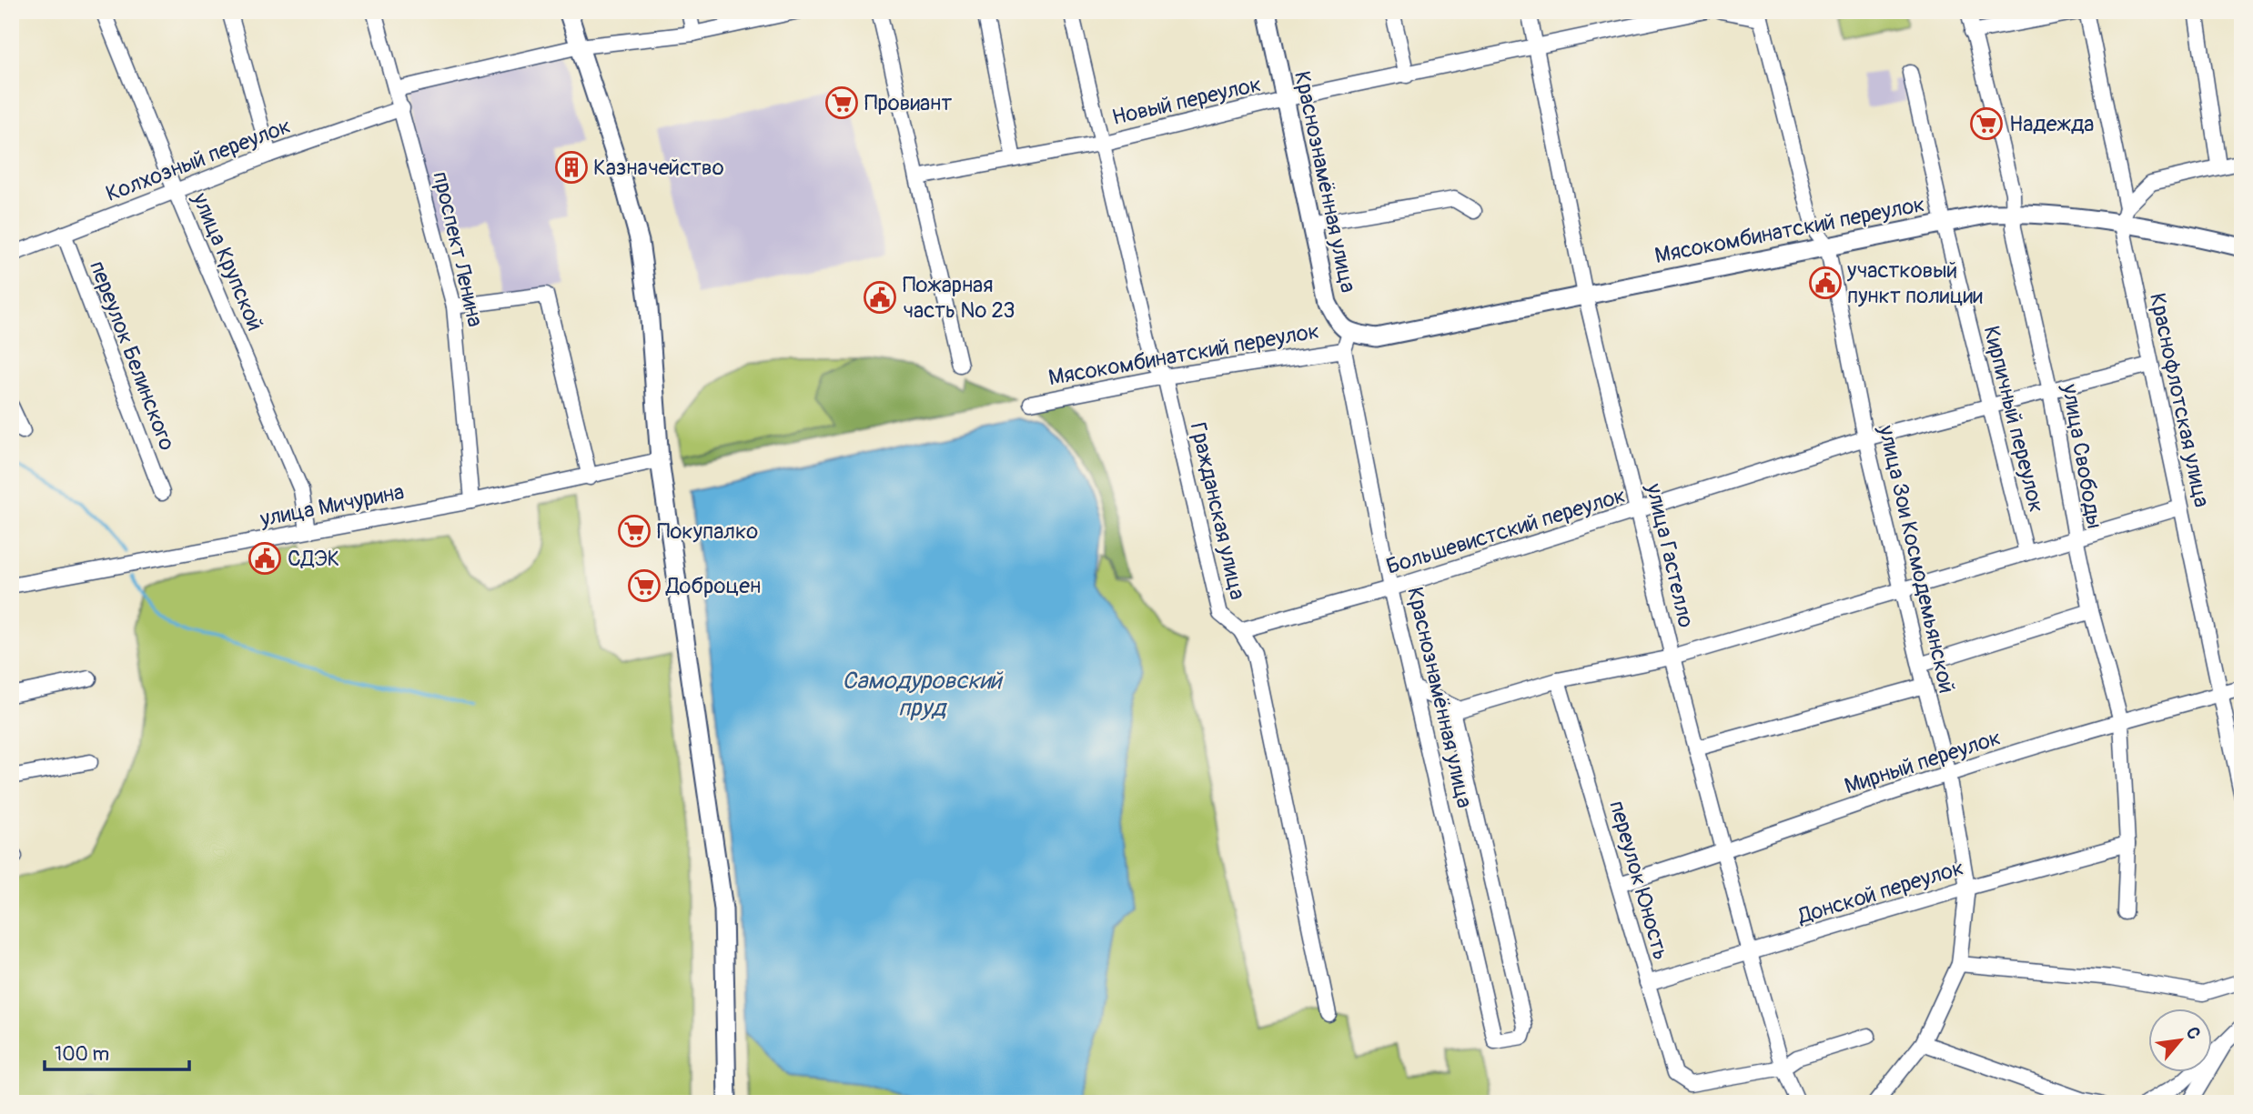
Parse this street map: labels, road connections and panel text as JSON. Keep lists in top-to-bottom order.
{
  "streets": {
    "main road": ["Краснознамённая улица", "Мясокомбинатский переулок"],
    "street": [
      "Новый переулок",
      "Колхозный переулок",
      "проспект Ленина",
      "улица Крупской",
      "переулок Белинского",
      "Краснофлотская улица",
      "Кирпичный переулок",
      "улица Свободы",
      "улица Мичурина",
      "Гражданская улица",
      "Большевистский переулок",
      "улица Гастелло",
      "улица Зои Космодемьянской",
      "Мирный переулок",
      "переулок Юность",
      "Донской переулок"
    ]
  },
  "crossings": [
    ["Новый переулок", "Краснознамённая улица"],
    ["Новый переулок", "Гражданская улица"],
    ["Новый переулок", "улица Гастелло"],
    ["Колхозный переулок", "проспект Ленина"],
    ["Колхозный переулок", "улица Крупской"],
    ["Колхозный переулок", "переулок Белинского"],
    ["Краснознамённая улица", "Мясокомбинатский переулок"],
    ["Краснознамённая улица", "Большевистский переулок"],
    ["Мясокомбинатский переулок", "Краснофлотская улица"],
    ["Мясокомбинатский переулок", "Кирпичный переулок"],
    ["Мясокомбинатский переулок", "улица Свободы"],
    ["Мясокомбинатский переулок", "Гражданская улица"],
    ["Мясокомбинатский переулок", "улица Гастелло"],
    ["Мясокомбинатский переулок", "улица Зои Космодемьянской"],
    ["проспект Ленина", "улица Мичурина"],
    ["улица Крупской", "улица Мичурина"],
    ["Краснофлотская улица", "Большевистский переулок"],
    ["Краснофлотская улица", "Мирный переулок"],
    ["Кирпичный переулок", "Большевистский переулок"],
    ["улица Свободы", "Большевистский переулок"],
    ["улица Свободы", "Мирный переулок"],
    ["улица Свободы", "Донской переулок"],
    ["Гражданская улица", "Большевистский переулок"],
    ["Большевистский переулок", "улица Гастелло"],
    ["Большевистский переулок", "улица Зои Космодемьянской"],
    ["улица Гастелло", "Мирный переулок"],
    ["улица Гастелло", "переулок Юность"],
    ["улица Гастелло", "Донской переулок"],
    ["улица Зои Космодемьянской", "Мирный переулок"],
    ["улица Зои Космодемьянской", "Донской переулок"],
    ["Мирный переулок", "переулок Юность"],
    ["переулок Юность", "Донской переулок"]
  ],
  "water": ["Самодуровский пруд"],
  "places": {
    "supermarket": [
      "Провиант",
      "Надежда",
      "Покупалко",
      "Доброцен"
    ],
    "building": ["Казначейство"],
    "public building": ["участковый пункт полиции", "Пожарная часть № 23", "СДЭК"]
  },
  "scale_bar": "100 m",
  "north": "top right"
}
